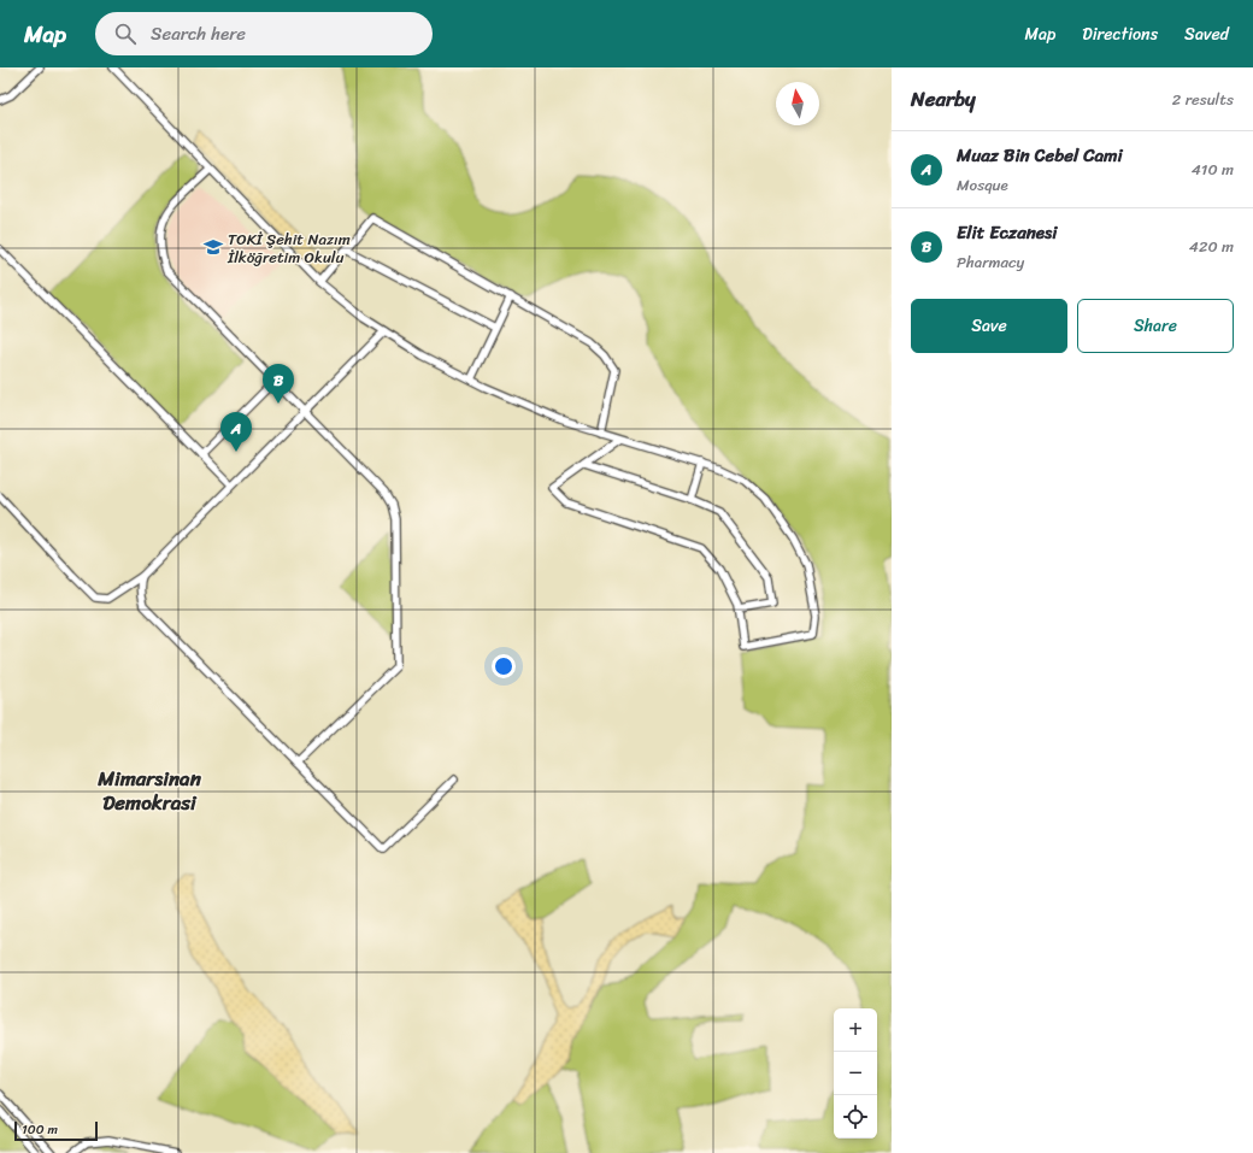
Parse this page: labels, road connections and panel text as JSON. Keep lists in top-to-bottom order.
{
  "districts": ["Mimarsinan Demokrasi"],
  "places": {
    "school or university": ["TOKİ Şehit Nazım İlköğretim Okulu"]
  },
  "scale_bar": "100 m",
  "north": "top",
  "page": {
    "header": "Map",
    "search": "Search here",
    "nav": ["Map", "Directions", "Saved"],
    "heading": ["Nearby", "2 results"],
    "list": [
      {
        "mark": "A",
        "name": "Muaz Bin Cebel Cami",
        "note": "Mosque",
        "value": "410 m"
      },
      {
        "mark": "B",
        "name": "Elit Eczanesi",
        "note": "Pharmacy",
        "value": "420 m"
      }
    ],
    "buttons": ["Save", "Share"],
    "pins": ["B", "A"],
    "map_buttons": ["+", "−"],
    "scale": "100 m"
  }
}
